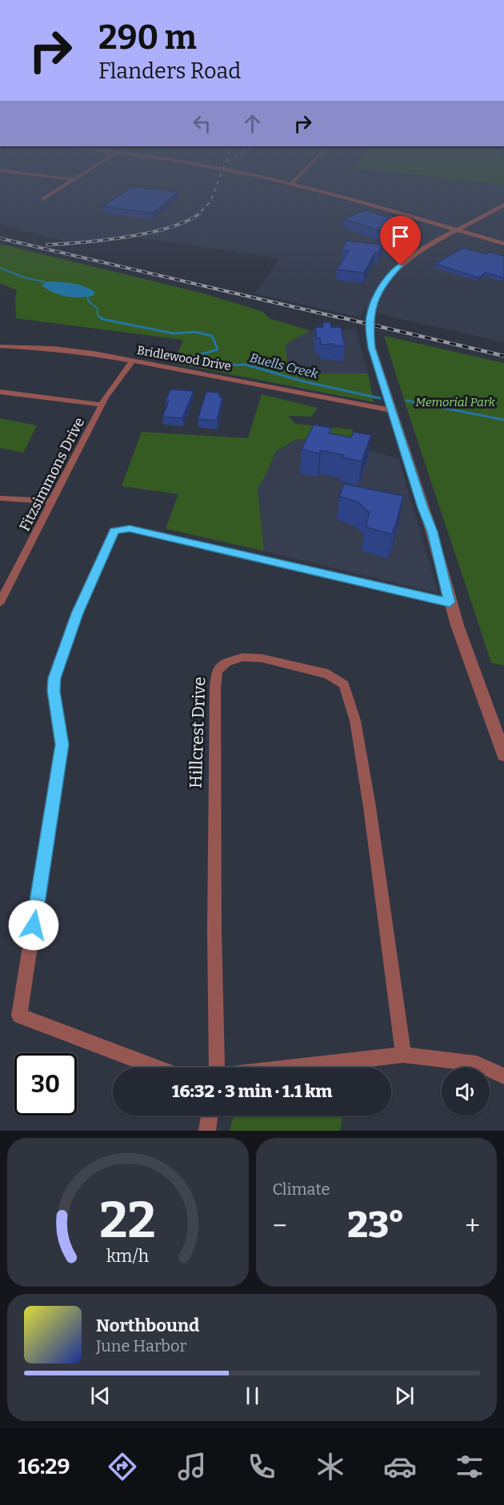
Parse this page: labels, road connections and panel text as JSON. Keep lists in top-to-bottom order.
{
  "streets": {
    "street": ["Bridlewood Drive", "Fitzsimmons Drive", "Hillcrest Drive"]
  },
  "crossings": [
    ["Bridlewood Drive", "Fitzsimmons Drive"]
  ],
  "water": ["Buells Creek"],
  "parks": ["Memorial Park"],
  "page": {
    "turn": ["290 m", "Flanders Road"],
    "limit": "30",
    "trip": "16:32 · 3 min · 1.1 km",
    "tile": "Climate",
    "heat": ["−", "23°", "+"],
    "song": ["Northbound", "June Harbor"],
    "tabs": "16:29",
    "gauge": ["22", "km/h"]
  }
}
